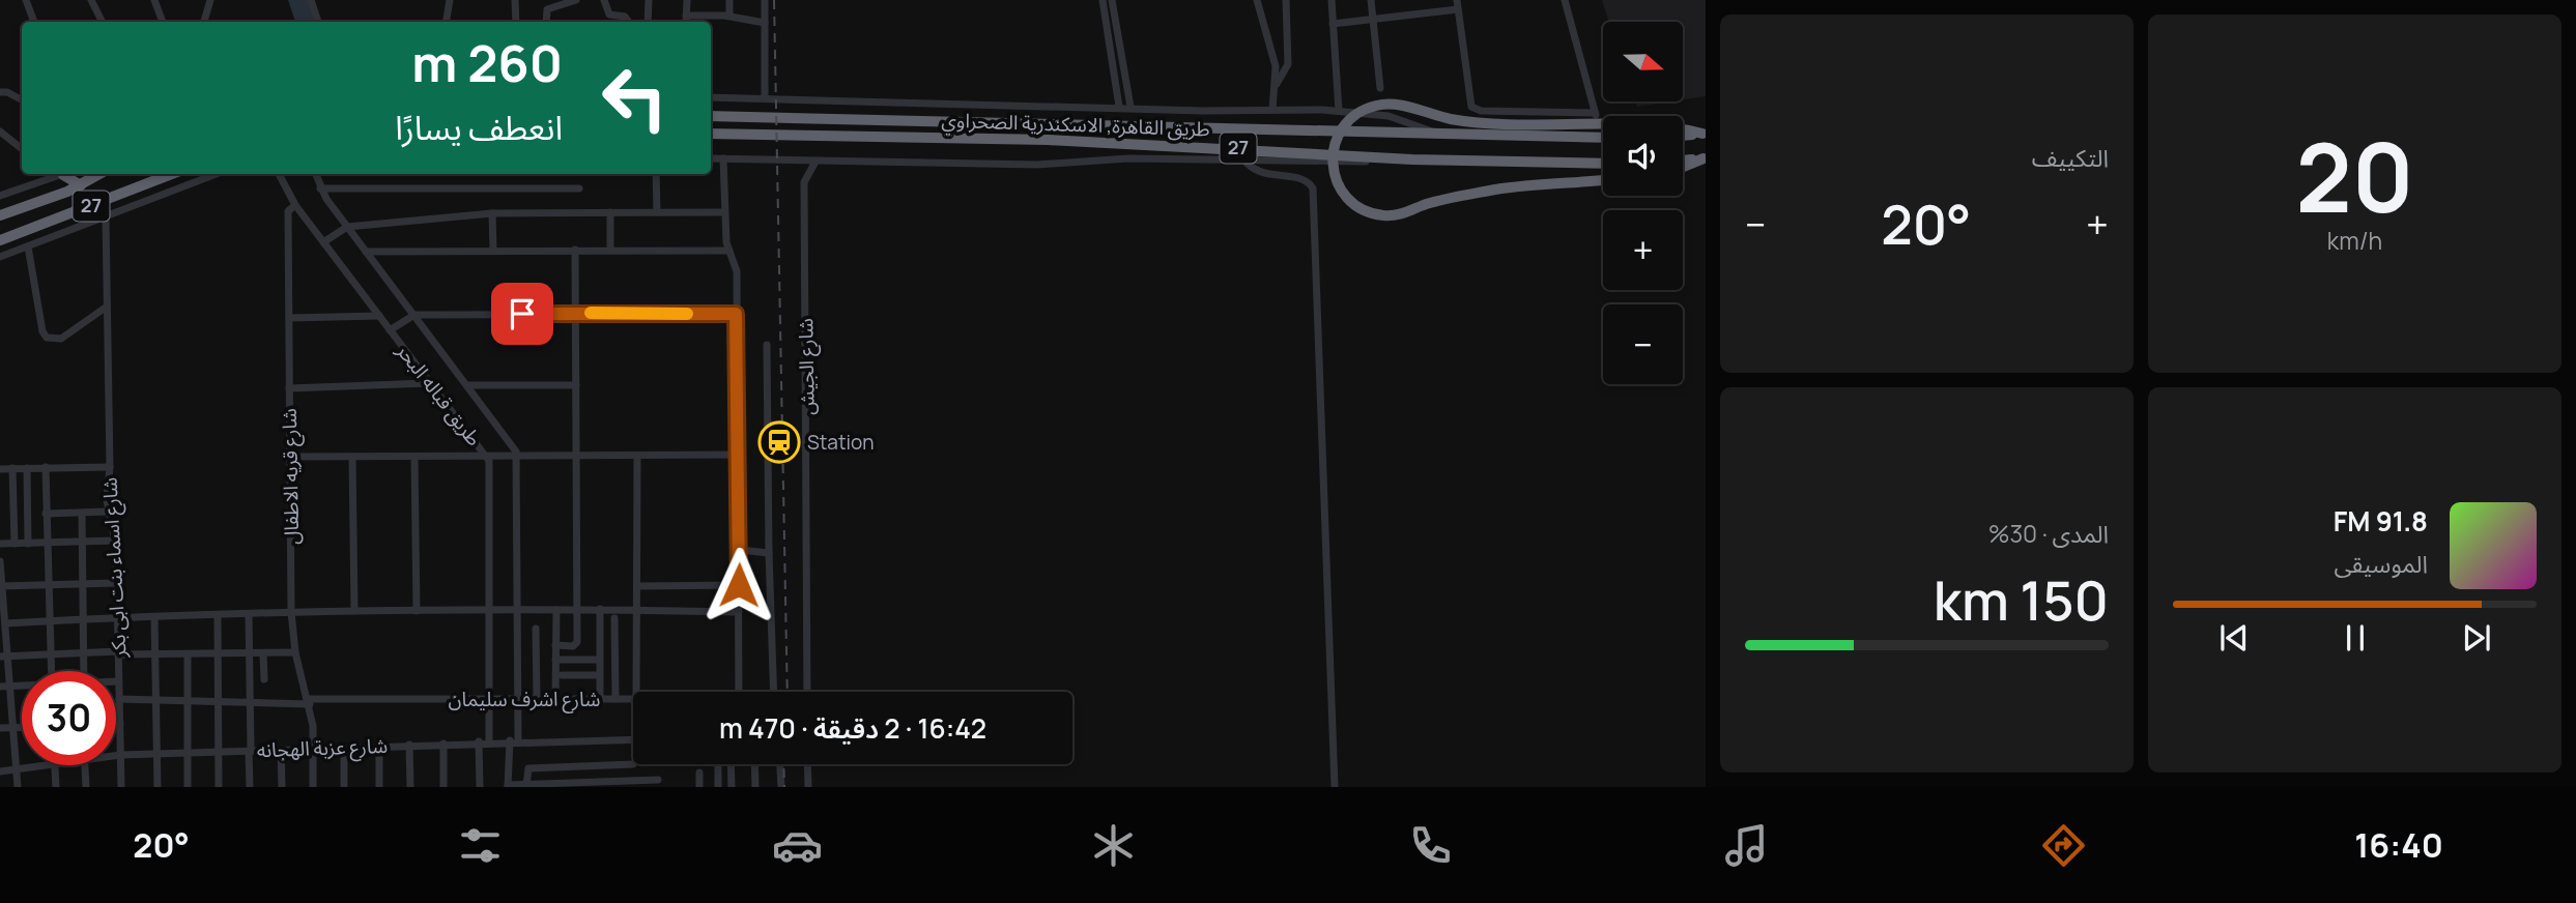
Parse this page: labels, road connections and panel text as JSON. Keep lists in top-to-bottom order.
{
  "streets": {
    "highway": ["طريق القاهرة, الاسكندرية الصحراوي", "27"],
    "street": [
      "شارع الجيش",
      "طريق قباله البحر",
      "شارع قريه الاطفال",
      "شارع اسماء بنت ابى بكر",
      "شارع اشرف سليمان",
      "شارع عزبة الهجانه"
    ]
  },
  "crossings": [
    ["طريق قباله البحر", "شارع قريه الاطفال"],
    ["طريق قباله البحر", "شارع اشرف سليمان"],
    ["طريق قباله البحر", "شارع عزبة الهجانه"],
    ["شارع قريه الاطفال", "شارع اشرف سليمان"],
    ["شارع قريه الاطفال", "شارع عزبة الهجانه"],
    ["شارع اسماء بنت ابى بكر", "شارع اشرف سليمان"],
    ["شارع اسماء بنت ابى بكر", "شارع عزبة الهجانه"]
  ],
  "places": {
    "station": ["Station"]
  },
  "north": "right",
  "page": {
    "tile": [
      ["20", "km/h"],
      "التكييف",
      ["المدى · 30%", "150 km"]
    ],
    "map_buttons": ["+", "−"],
    "turn": ["260 m", "انعطف يسارًا"],
    "heat": ["−", "20°", "+"],
    "song": ["91.8 FM", "الموسيقى"],
    "limit": "30",
    "trip": "16:42 · 2 دقيقة · 470 m",
    "tabs": ["16:40", "20°"]
  }
}
